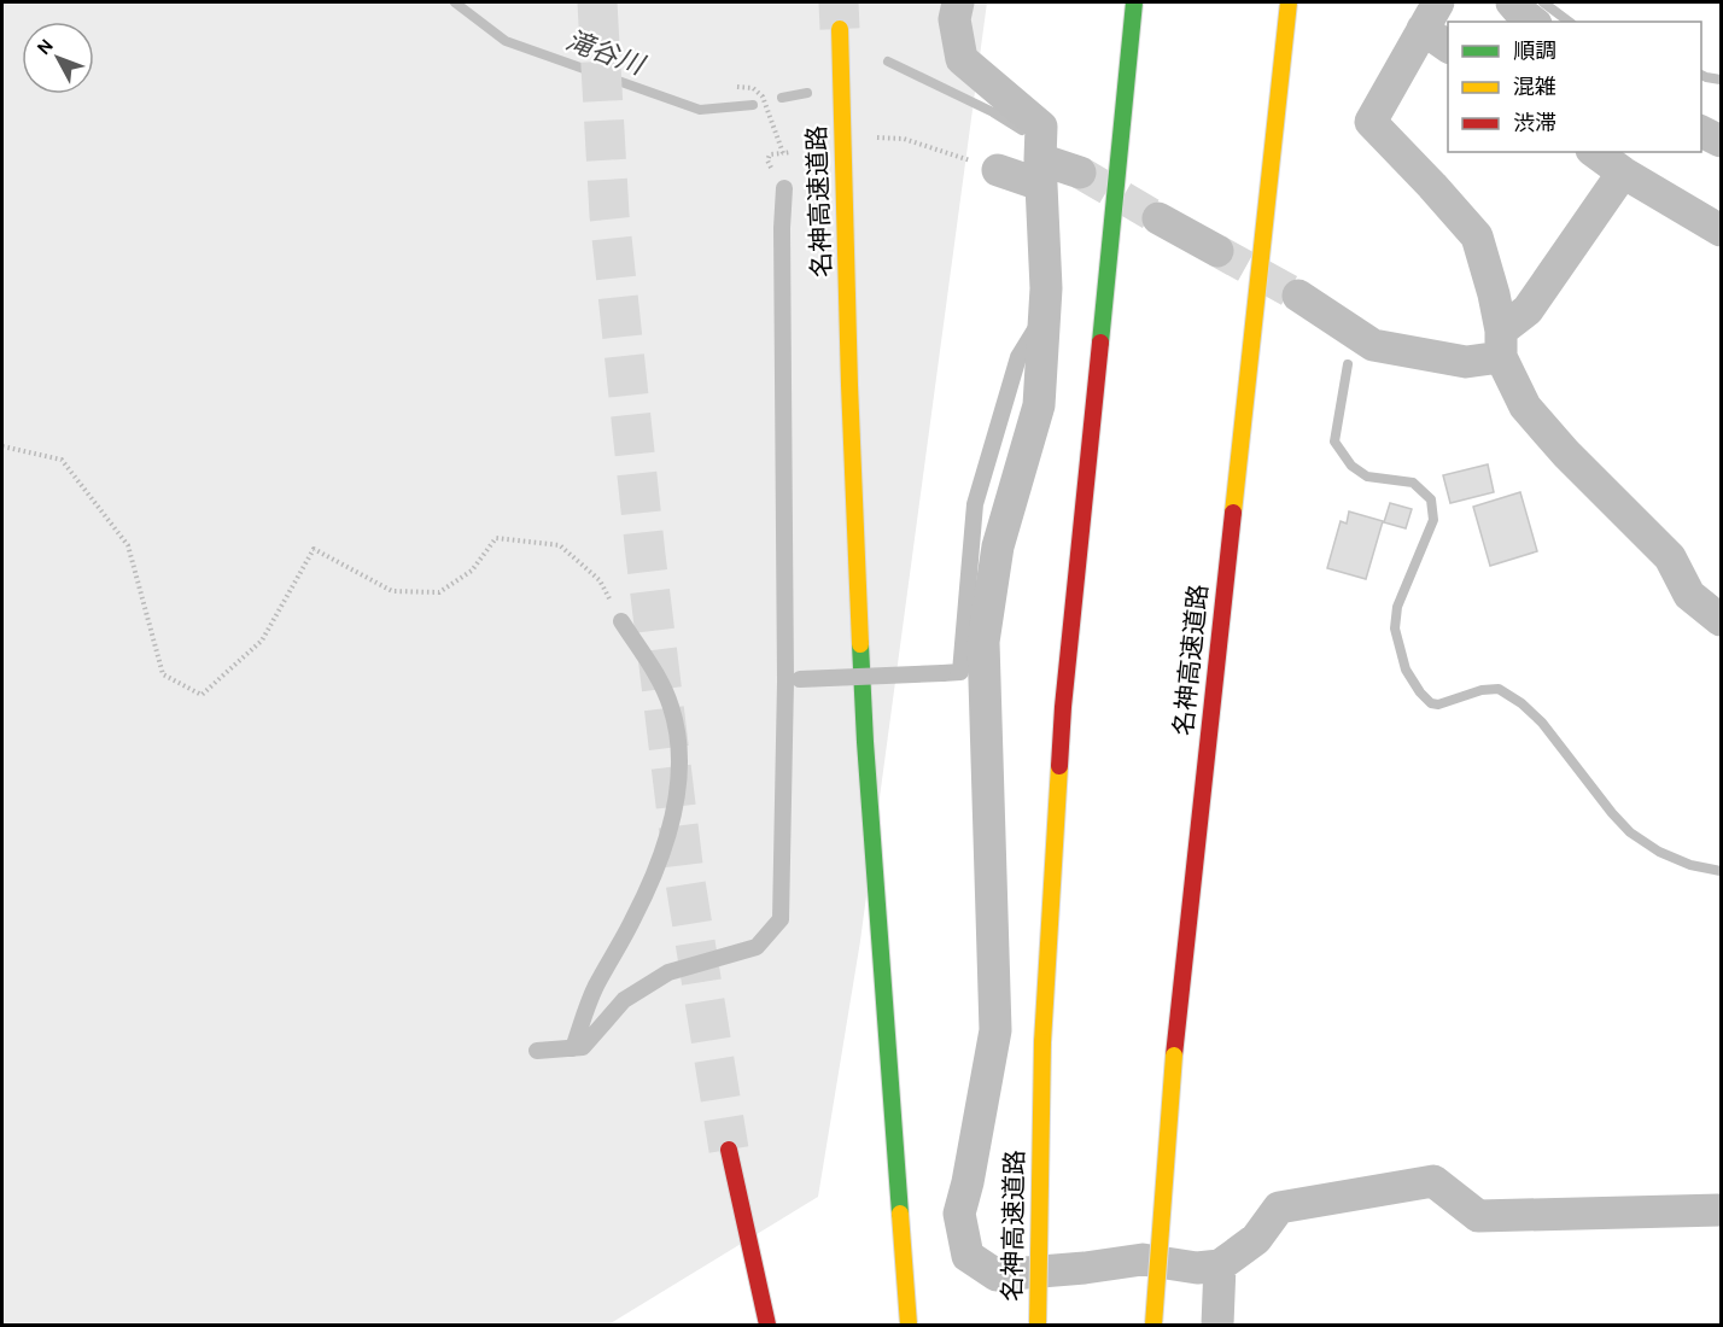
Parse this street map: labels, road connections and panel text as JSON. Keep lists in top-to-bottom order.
{
  "streets": {
    "highway": ["名神高速道路"]
  },
  "water": ["滝谷川"],
  "legend": ["順調", "混雑", "渋滞"],
  "north": "top left"
}
